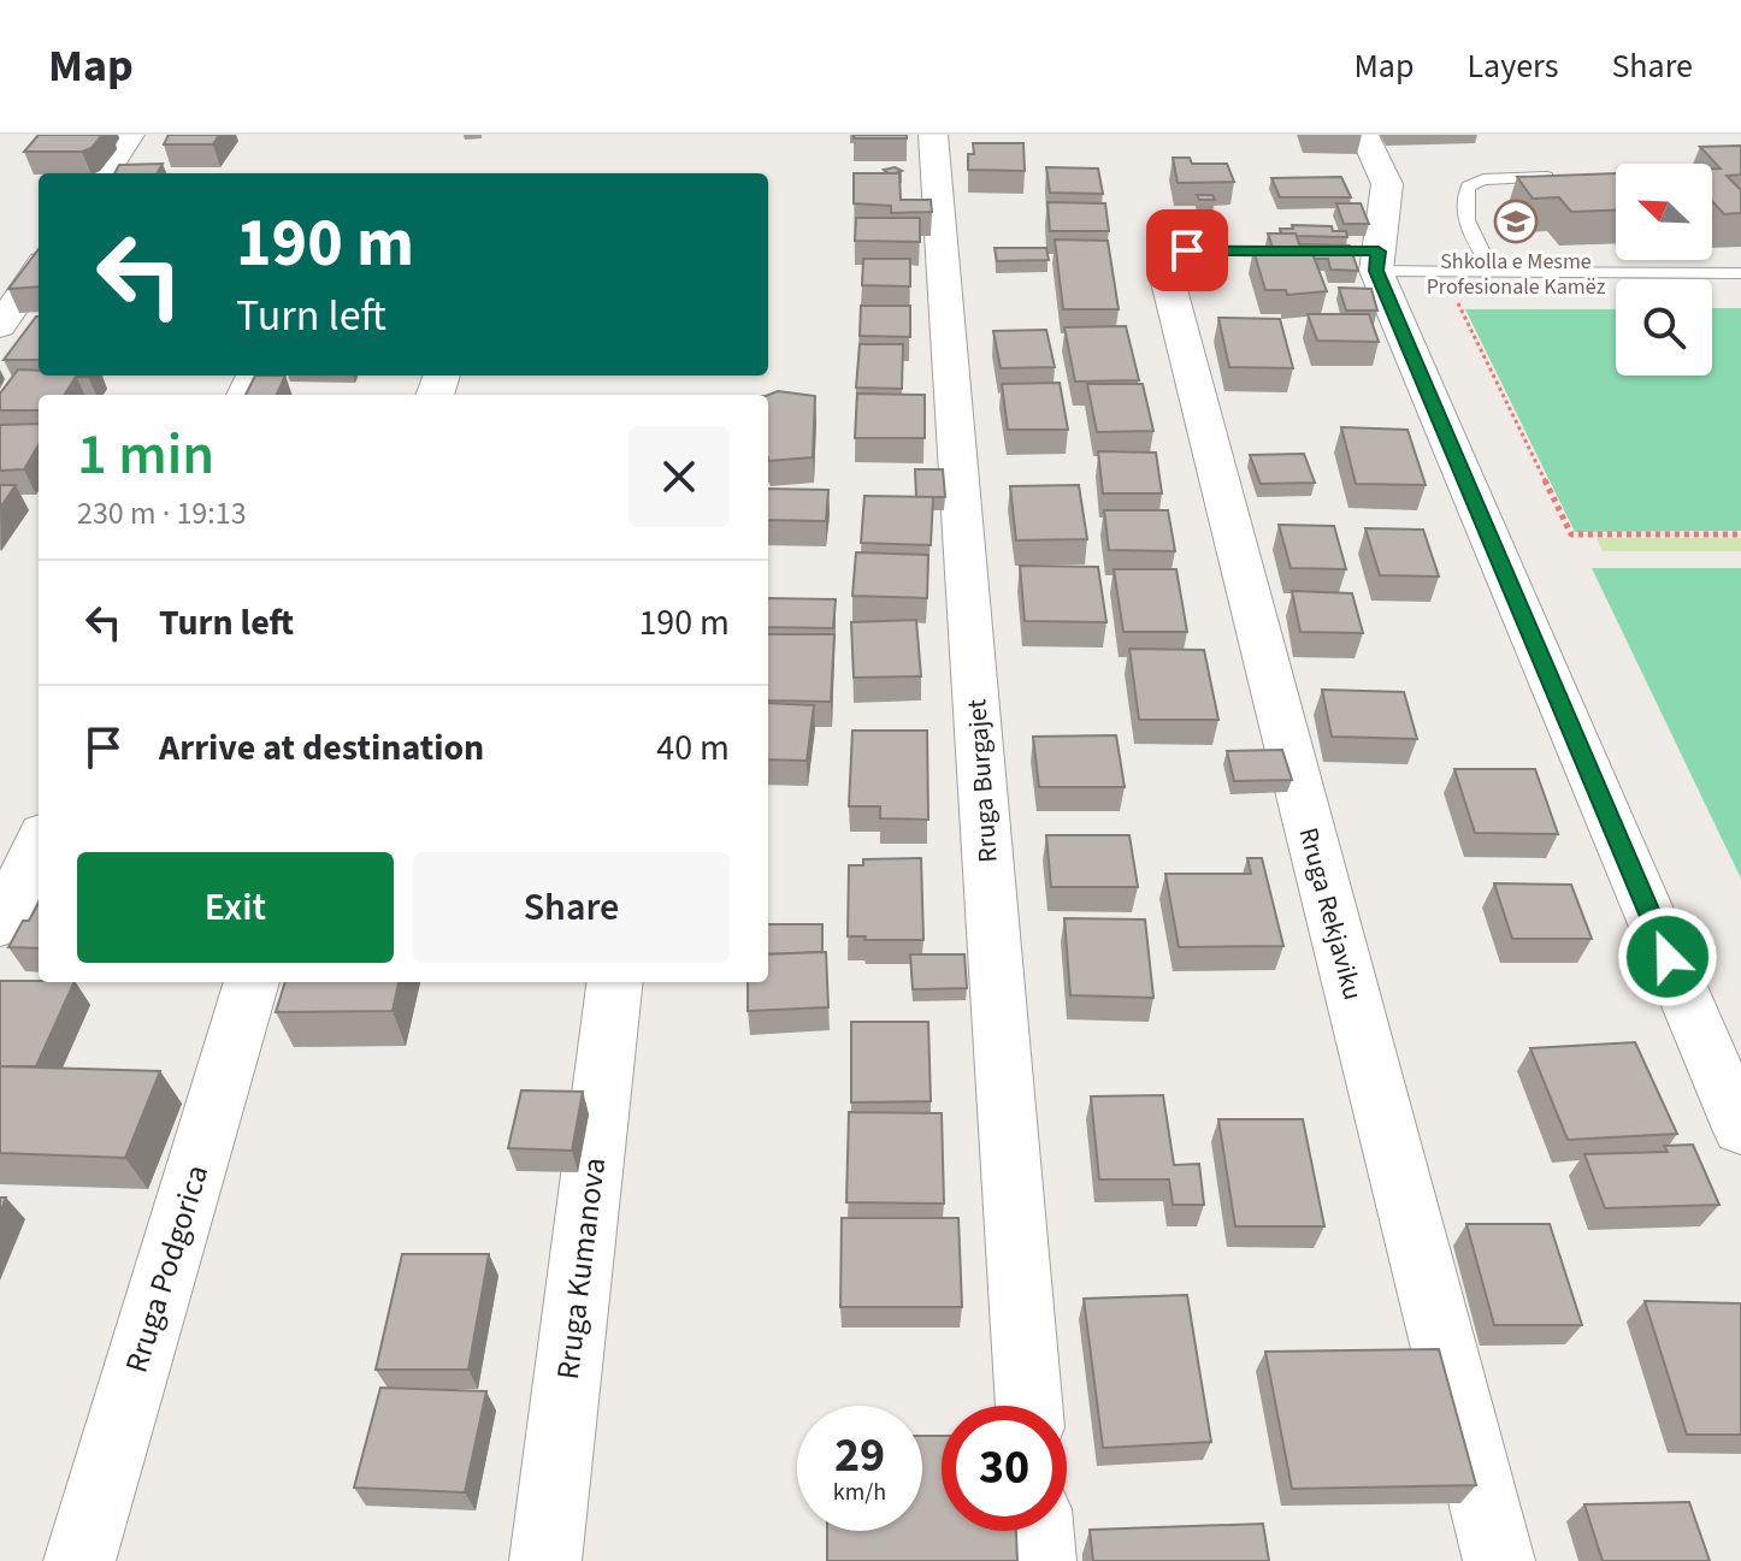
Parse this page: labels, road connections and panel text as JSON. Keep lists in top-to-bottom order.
{
  "streets": {
    "street": [
      "Rruga Burgajet",
      "Rruga Rekjaviku",
      "Rruga Podgorica",
      "Rruga Kumanova"
    ]
  },
  "places": {
    "school or university": ["Shkolla e Mesme Profesionale Kamëz"]
  },
  "north": "top left",
  "page": {
    "header": "Map",
    "nav": ["Map", "Layers", "Share"],
    "turn": ["190 m", "Turn left"],
    "heading": ["1 min", "230 m · 19:13"],
    "list": [
      {
        "name": "Turn left",
        "value": "190 m"
      },
      {
        "name": "Arrive at destination",
        "value": "40 m"
      }
    ],
    "buttons": ["Exit", "Share"],
    "speed": "29 km/h",
    "limit": "30"
  }
}
